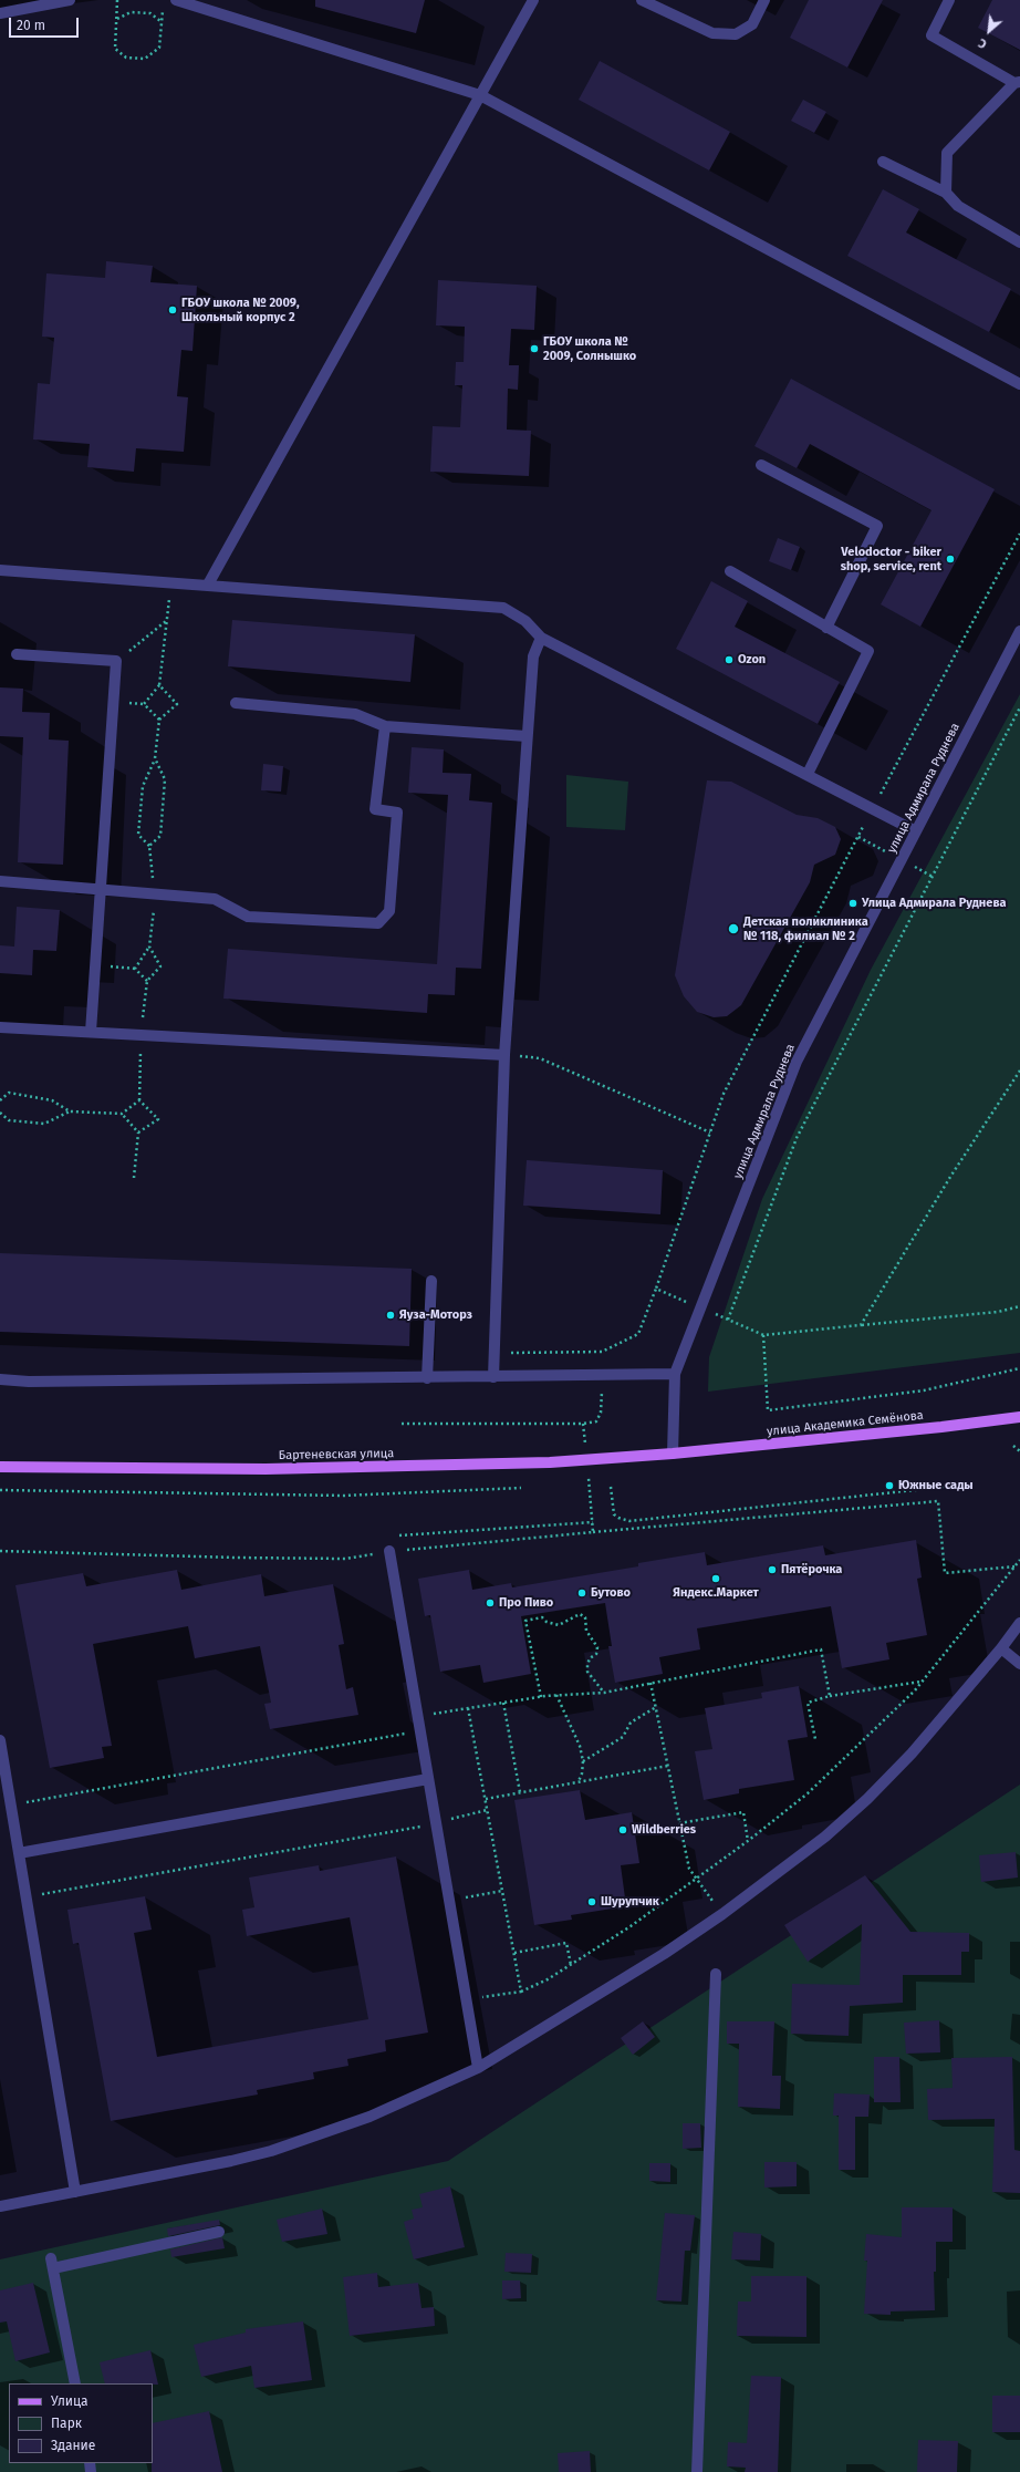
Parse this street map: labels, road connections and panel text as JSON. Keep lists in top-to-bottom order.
{
  "streets": {
    "main road": ["улица Академика Семёнова", "Бартеневская улица"],
    "street": ["улица Адмирала Руднева"]
  },
  "crossings": [
    ["улица Адмирала Руднева", "улица Академика Семёнова"],
    ["улица Адмирала Руднева", "Бартеневская улица"],
    ["улица Академика Семёнова", "Бартеневская улица"]
  ],
  "places": [
    "ГБОУ школа № 2009, Школьный корпус 2",
    "ГБОУ школа № 2009, Солнышко",
    "Velodoctor - biker shop, service, rent",
    "Ozon",
    "Улица Адмирала Руднева",
    "Детская поликлиника № 118, филиал № 2",
    "Яуза-Моторз",
    "Южные сады",
    "Пятёрочка",
    "Яндекс.Маркет",
    "Бутово",
    "Про Пиво",
    "Wildberries",
    "Шурупчик"
  ],
  "legend": ["Улица", "Парк", "Здание"],
  "scale_bar": "20 m",
  "north": "bottom left"
}
